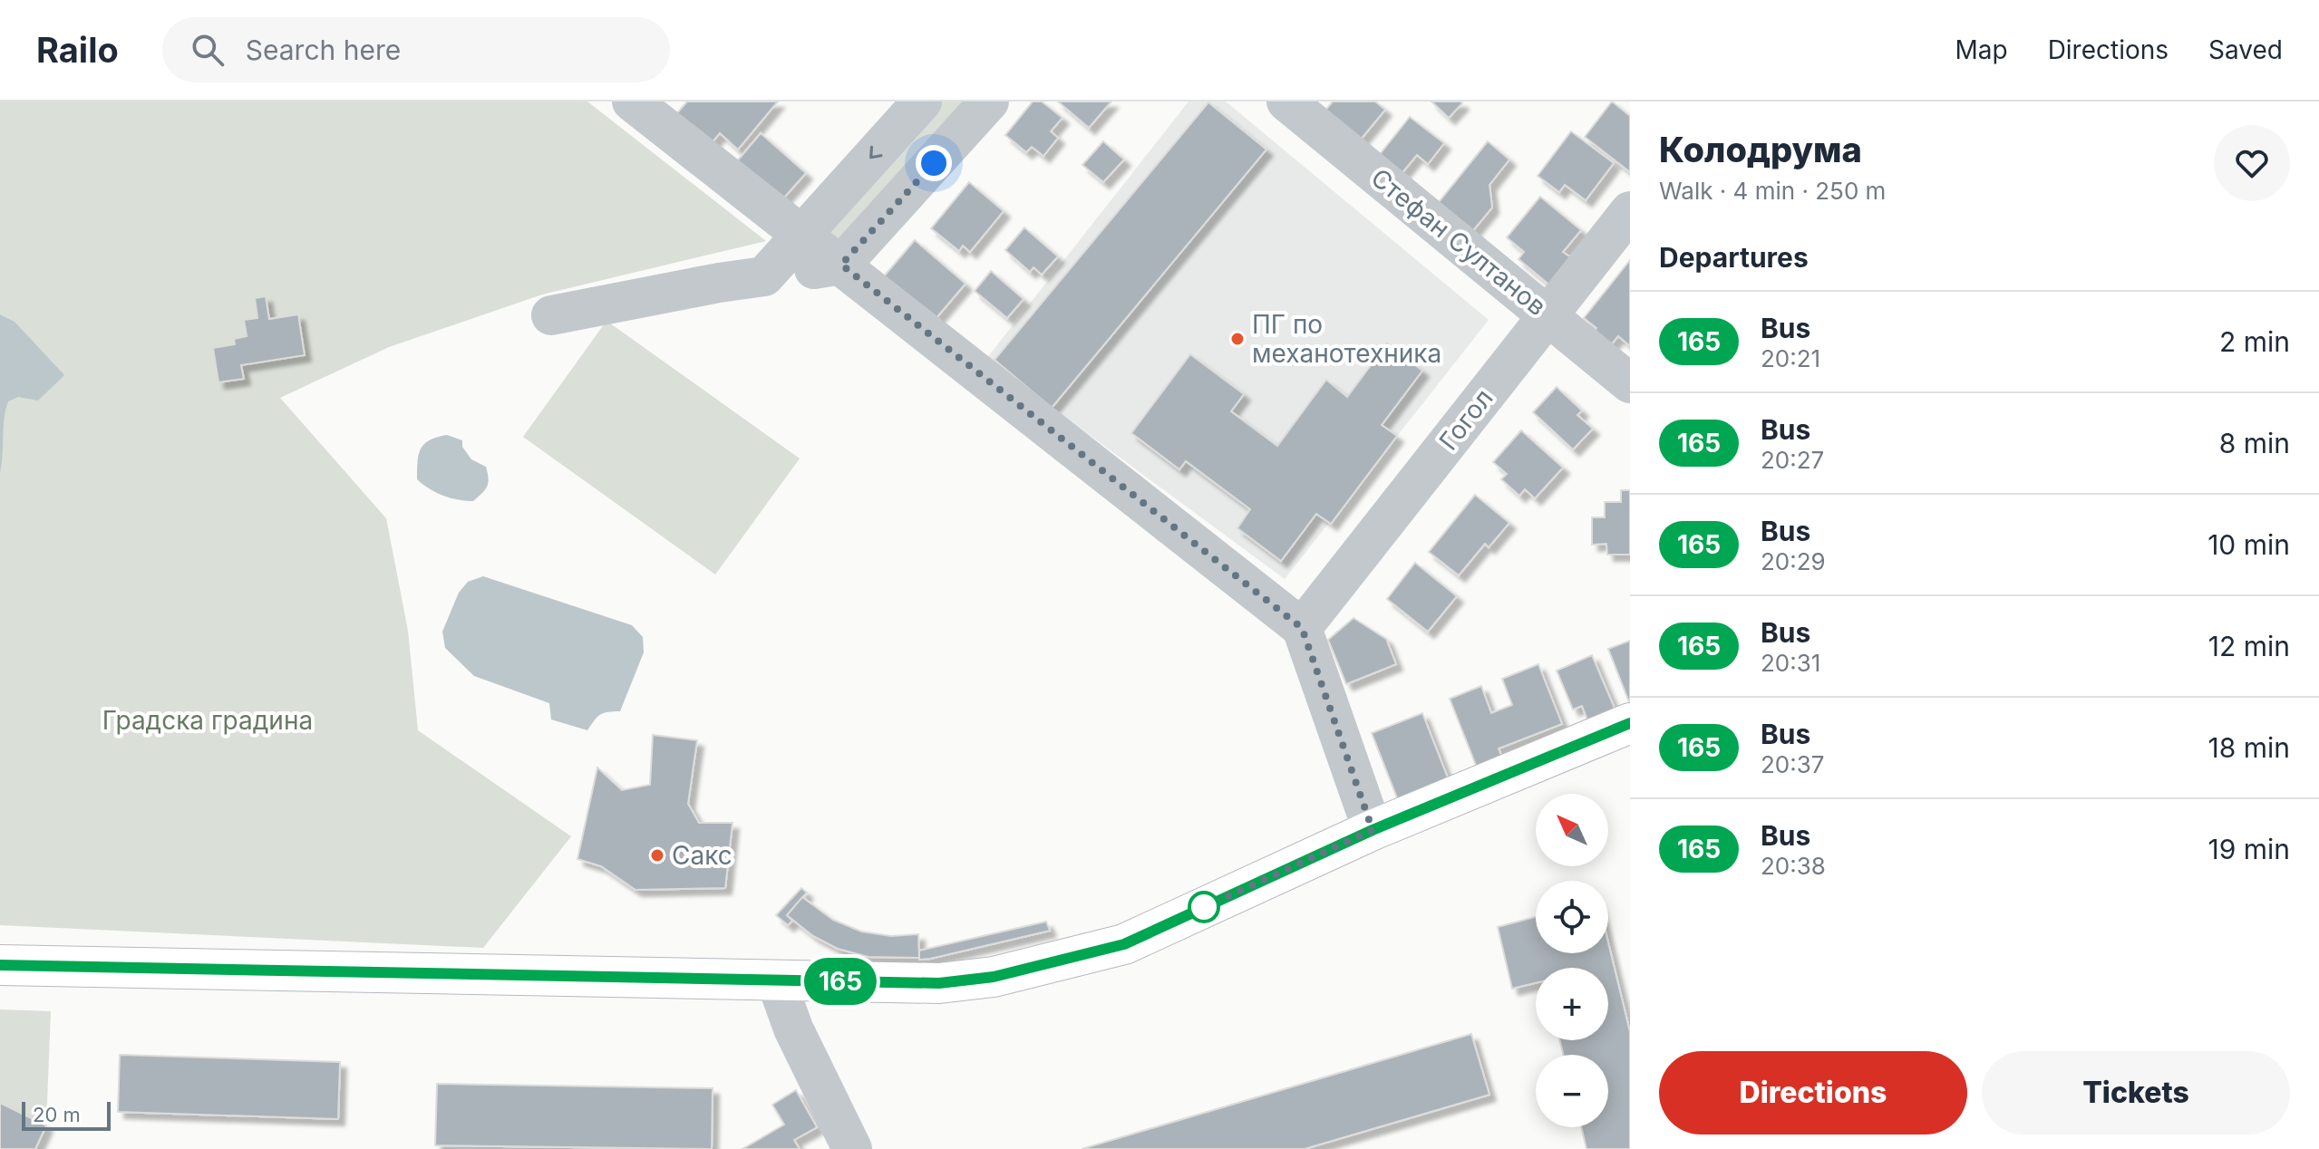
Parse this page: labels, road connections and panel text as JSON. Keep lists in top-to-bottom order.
{
  "streets": {
    "street": ["Стефан Султанов", "Гогол"]
  },
  "crossings": [
    ["Стефан Султанов", "Гогол"]
  ],
  "parks": ["Градска градина"],
  "places": ["ПГ по механотехника", "Сакс"],
  "lines": ["bus line 165"],
  "scale_bar": "20 m",
  "north": "top left",
  "page": {
    "header": "Railo",
    "search": "Search here",
    "nav": ["Map", "Directions", "Saved"],
    "on_map": "165",
    "heading": [
      ["Колодрума", "Walk · 4 min · 250 m"],
      "Departures"
    ],
    "list": [
      {
        "mark": "165",
        "name": "Bus",
        "note": "20:21",
        "value": "2 min"
      },
      {
        "mark": "165",
        "name": "Bus",
        "note": "20:27",
        "value": "8 min"
      },
      {
        "mark": "165",
        "name": "Bus",
        "note": "20:29",
        "value": "10 min"
      },
      {
        "mark": "165",
        "name": "Bus",
        "note": "20:31",
        "value": "12 min"
      },
      {
        "mark": "165",
        "name": "Bus",
        "note": "20:37",
        "value": "18 min"
      },
      {
        "mark": "165",
        "name": "Bus",
        "note": "20:38",
        "value": "19 min"
      }
    ],
    "map_buttons": ["+", "−"],
    "buttons": ["Directions", "Tickets"],
    "scale": "20 m"
  }
}
